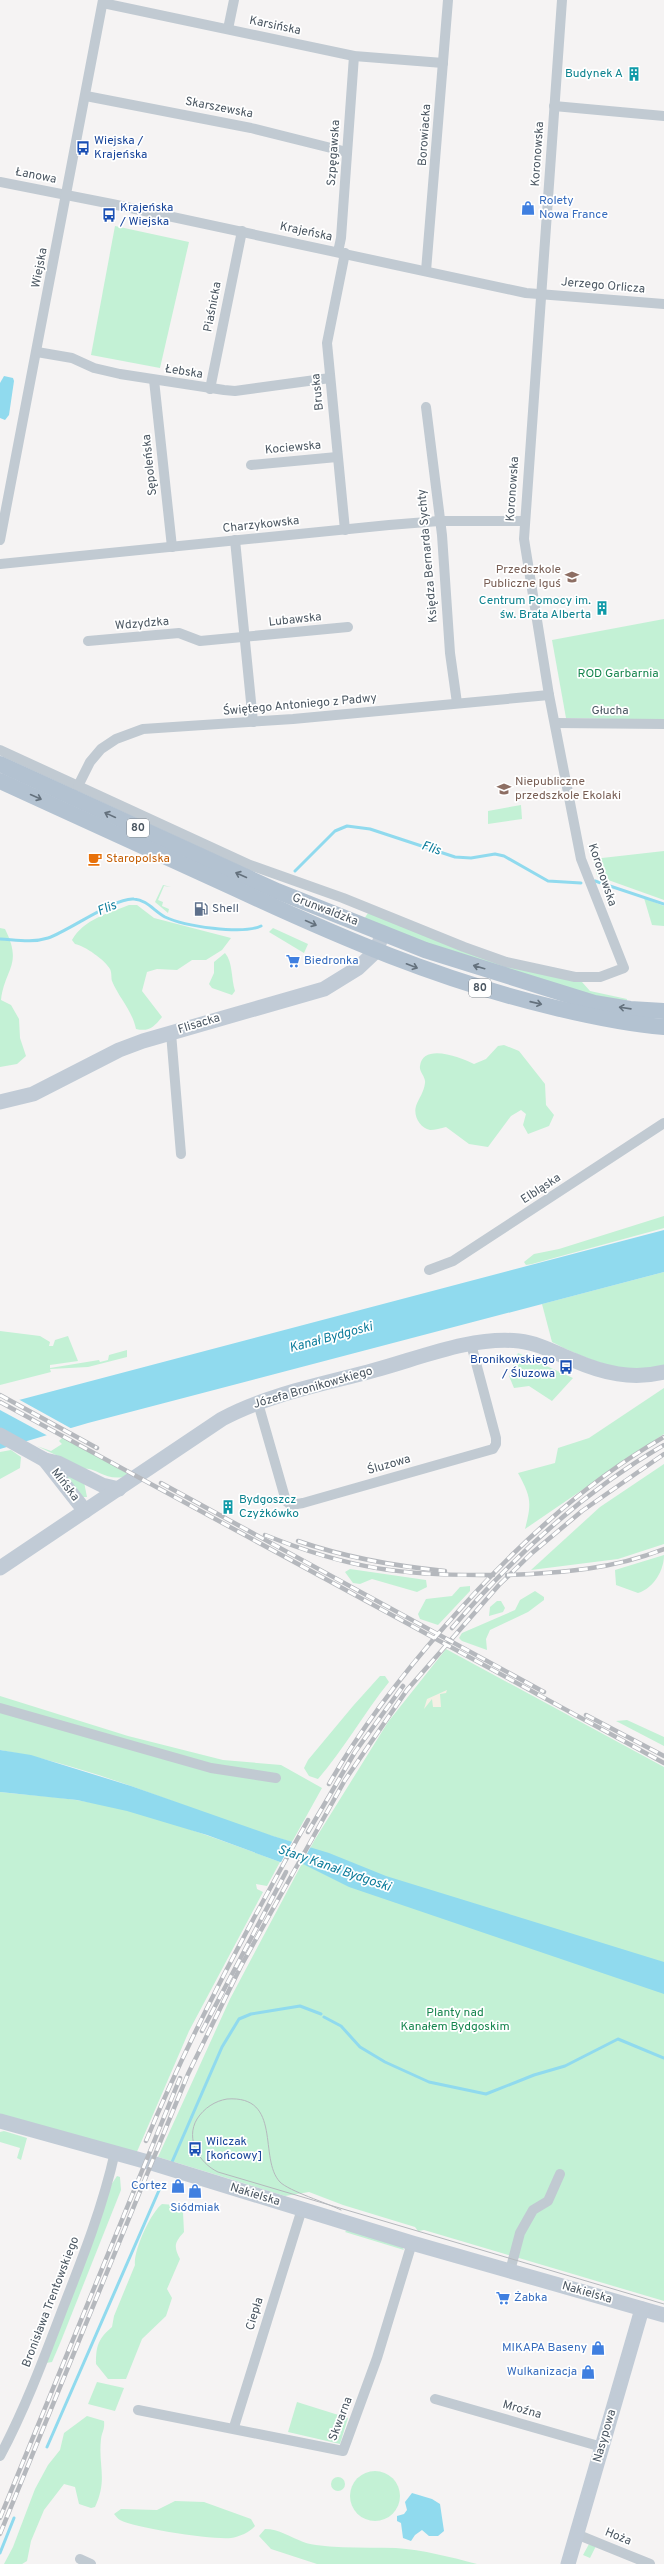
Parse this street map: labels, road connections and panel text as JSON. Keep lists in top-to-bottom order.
{
  "streets": {
    "main road": ["80", "Grunwaldzka"],
    "street": [
      "Karsińska",
      "Skarszewska",
      "Borowiacka",
      "Szpęgawska",
      "Koronowska",
      "Łanowa",
      "Krajeńska",
      "Wiejska",
      "Jerzego Orlicza",
      "Piaśnicka",
      "Łebska",
      "Bruska",
      "Kociewska",
      "Sępoleńska",
      "Charzykowska",
      "Księdza Bernarda Sychty",
      "Lubawska",
      "Wdzydzka",
      "Świętego Antoniego z Padwy",
      "Głucha",
      "Flisacka",
      "Elbląska",
      "Józefa Bronikowskiego",
      "Śluzowa",
      "Mińska",
      "Nakielska",
      "Bronisława Trentowskiego",
      "Ciepła",
      "Mroźna",
      "Skwarna",
      "Nasypowa",
      "Hoża"
    ]
  },
  "crossings": [
    ["Karsińska", "Borowiacka"],
    ["Karsińska", "Szpęgawska"],
    ["Karsińska", "Wiejska"],
    ["Skarszewska", "Szpęgawska"],
    ["Skarszewska", "Wiejska"],
    ["Borowiacka", "Krajeńska"],
    ["Szpęgawska", "Krajeńska"],
    ["Szpęgawska", "Bruska"],
    ["Koronowska", "Krajeńska"],
    ["Koronowska", "Jerzego Orlicza"],
    ["Koronowska", "Charzykowska"],
    ["Koronowska", "Świętego Antoniego z Padwy"],
    ["Koronowska", "Głucha"],
    ["Łanowa", "Krajeńska"],
    ["Łanowa", "Wiejska"],
    ["Krajeńska", "Wiejska"],
    ["Krajeńska", "Jerzego Orlicza"],
    ["Krajeńska", "Piaśnicka"],
    ["Krajeńska", "Bruska"],
    ["Wiejska", "Łebska"],
    ["Piaśnicka", "Łebska"],
    ["Łebska", "Bruska"],
    ["Łebska", "Sępoleńska"],
    ["Bruska", "Kociewska"],
    ["Bruska", "Charzykowska"],
    ["Sępoleńska", "Charzykowska"],
    ["Charzykowska", "Księdza Bernarda Sychty"],
    ["Księdza Bernarda Sychty", "Świętego Antoniego z Padwy"],
    ["Lubawska", "Wdzydzka"],
    ["Grunwaldzka", "Flisacka"],
    ["Józefa Bronikowskiego", "Śluzowa"],
    ["Józefa Bronikowskiego", "Mińska"],
    ["Nakielska", "Bronisława Trentowskiego"],
    ["Nakielska", "Ciepła"],
    ["Nakielska", "Skwarna"],
    ["Nakielska", "Nasypowa"],
    ["Ciepła", "Skwarna"],
    ["Mroźna", "Nasypowa"],
    ["Nasypowa", "Hoża"]
  ],
  "water": ["Flis", "Kanał Bydgoski", "Stary Kanał Bydgoski"],
  "parks": ["ROD Garbarnia", "Planty nad Kanałem Bydgoskim"],
  "places": {
    "building": ["Budynek A", "Centrum Pomocy im. św. Brata Alberta", "Bydgoszcz Czyżkówko"],
    "bus stop": [
      "Wiejska / Krajeńska",
      "Krajeńska / Wiejska",
      "Bronikowskiego / Śluzowa",
      "Wilczak [końcowy]"
    ],
    "shop": [
      "Rolety Nowa France",
      "Cortez",
      "Siódmiak",
      "MIKAPA Baseny",
      "Wulkanizacja"
    ],
    "school or university": ["Przedszkole Publiczne Iguś", "Niepubliczne przedszkole Ekolaki"],
    "cafe": ["Staropolska"],
    "fuel station": ["Shell"],
    "supermarket": ["Biedronka", "Żabka"]
  }
}
